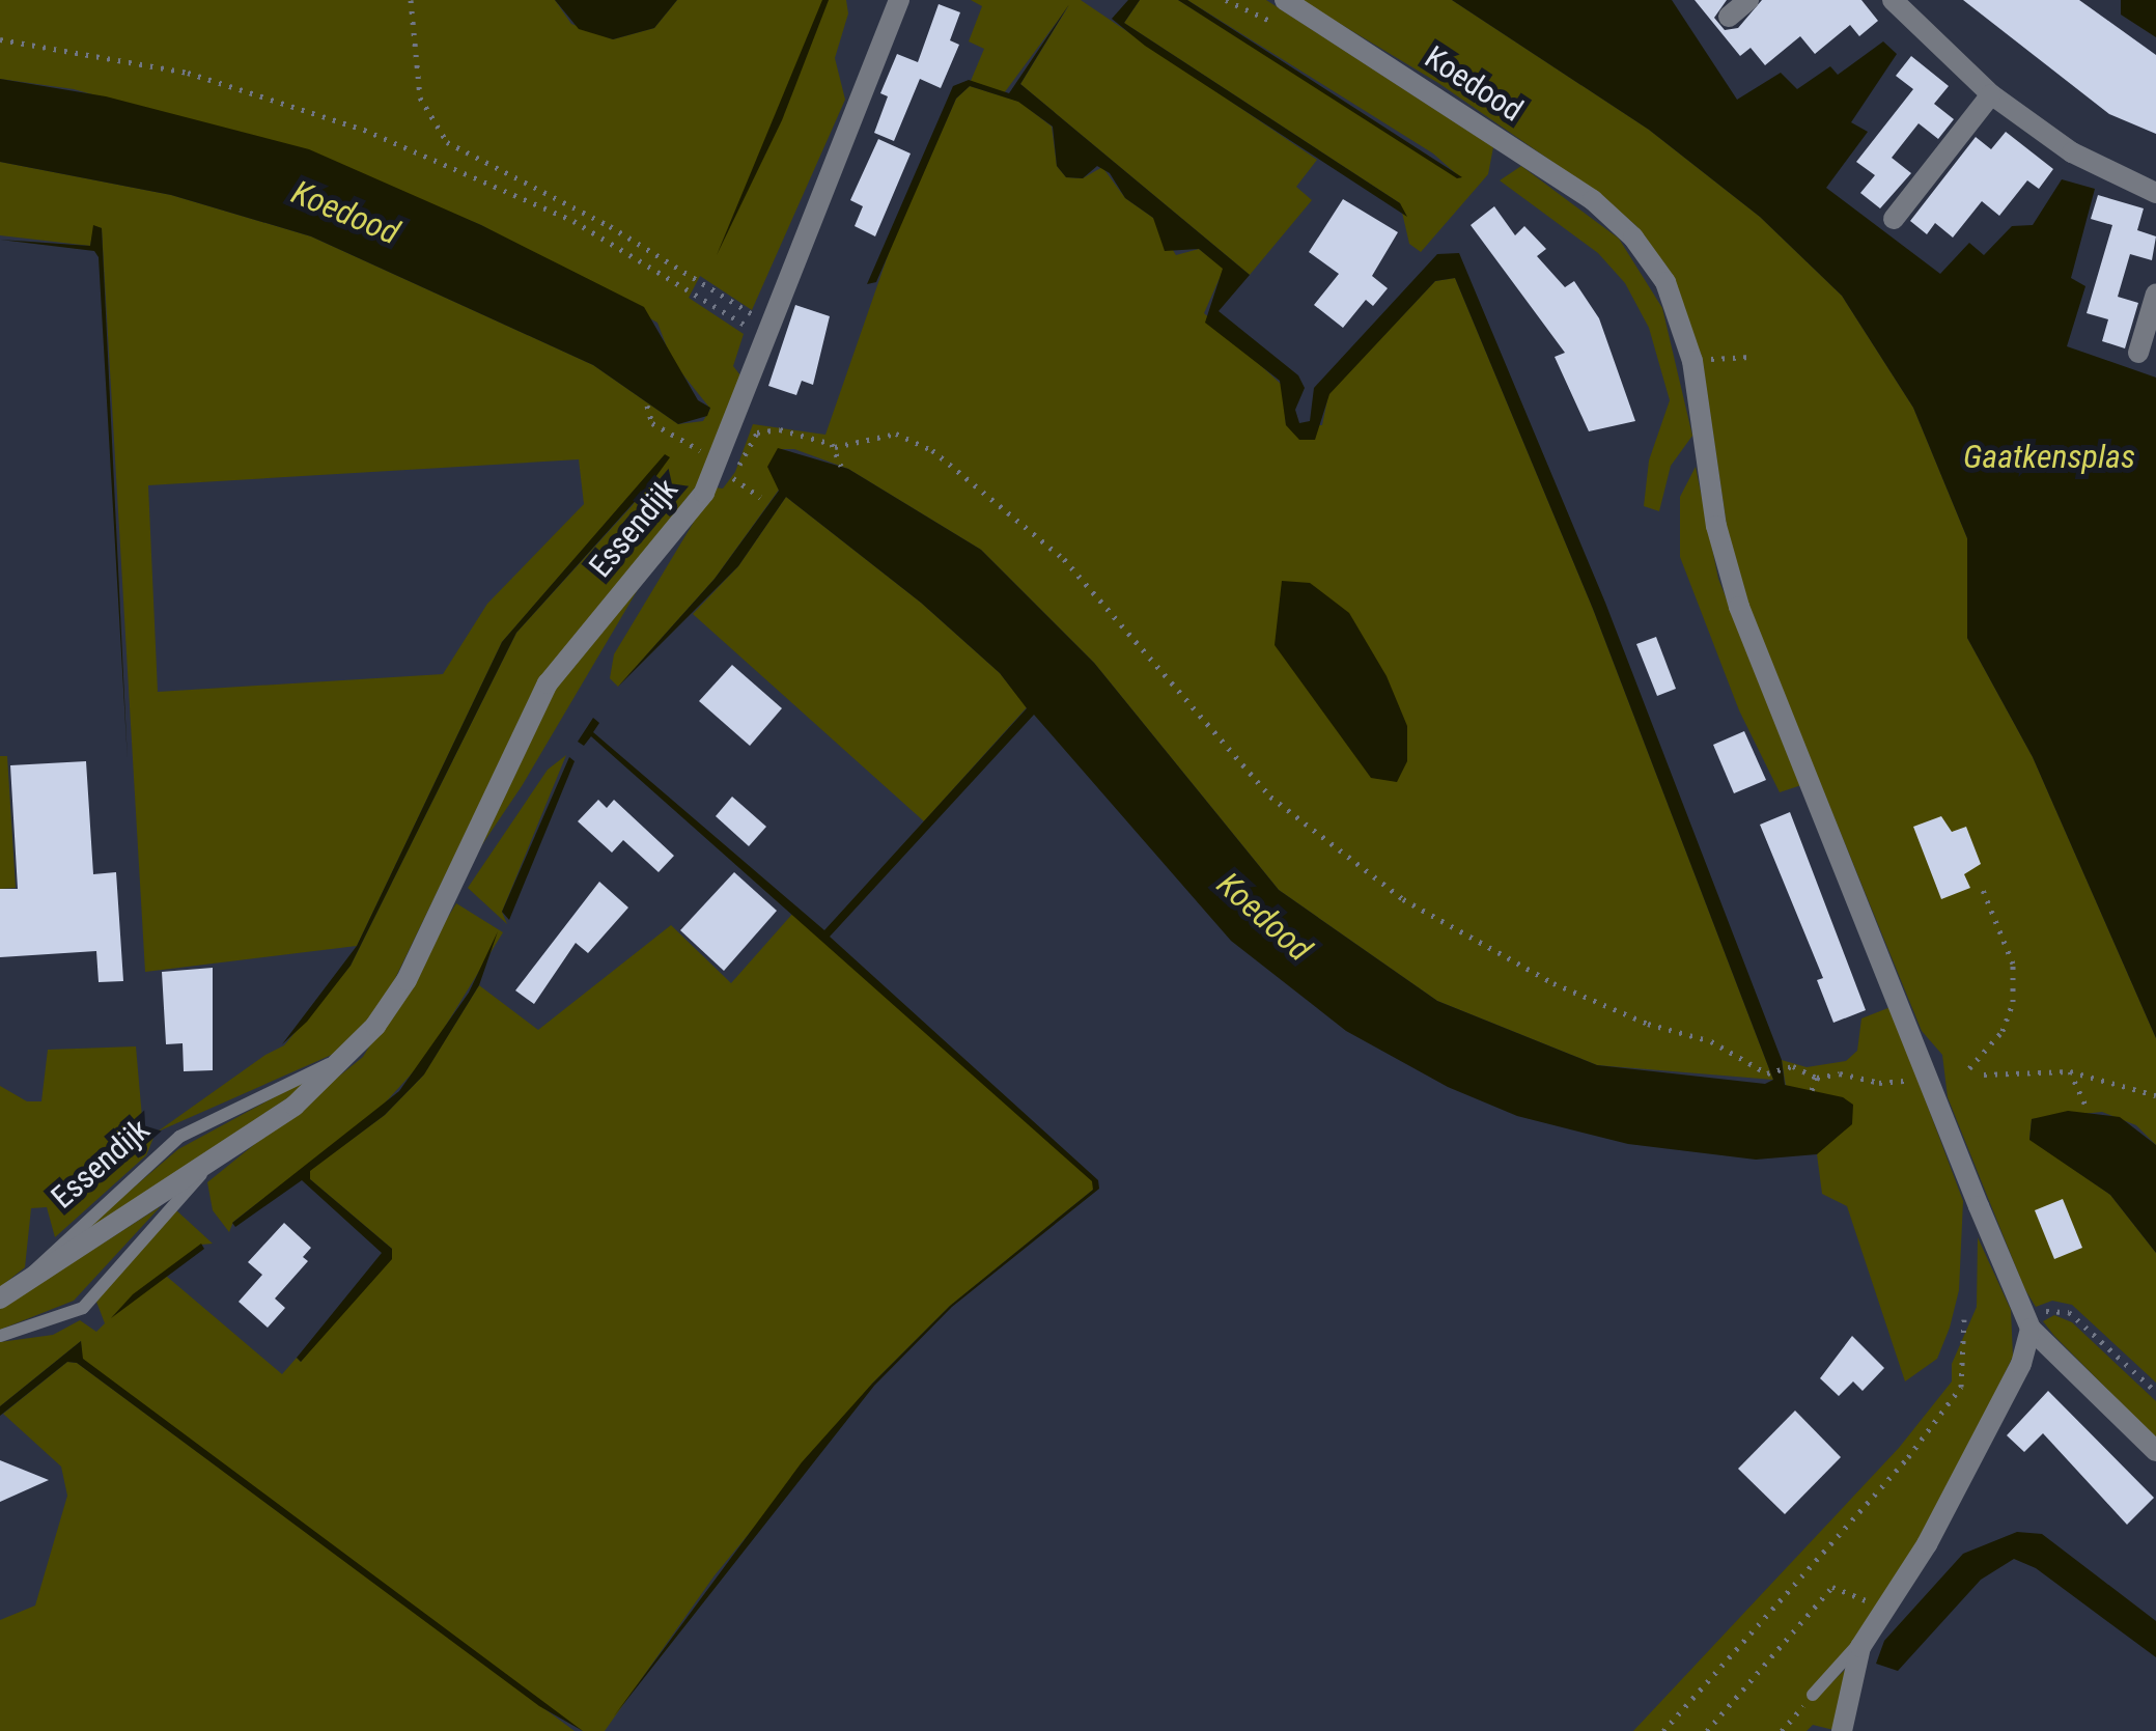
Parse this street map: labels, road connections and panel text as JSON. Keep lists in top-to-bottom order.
{
  "streets": {
    "street": ["Koedood", "Essendijk"]
  },
  "water": ["Koedood", "Gaatkensplas"]
}
